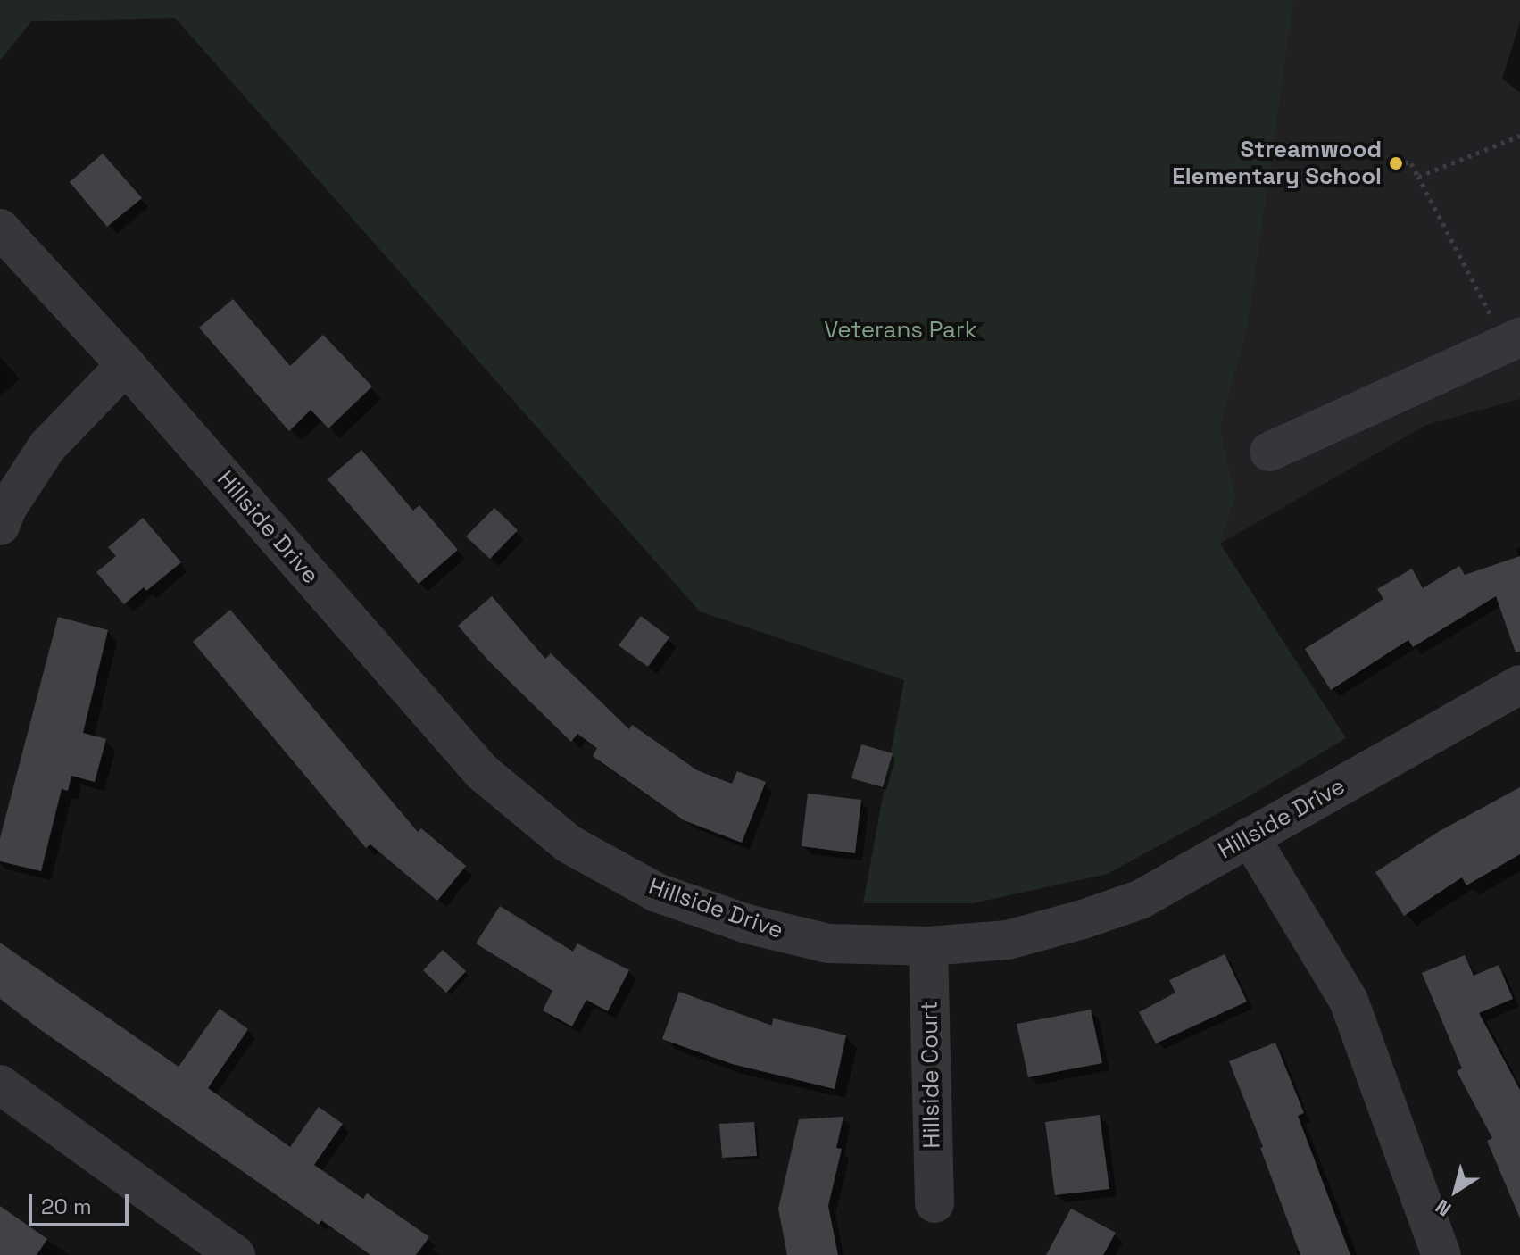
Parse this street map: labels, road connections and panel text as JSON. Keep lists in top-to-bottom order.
{
  "streets": {
    "street": ["Hillside Drive", "Hillside Court"]
  },
  "crossings": [
    ["Hillside Drive", "Hillside Court"]
  ],
  "parks": ["Veterans Park"],
  "places": ["Streamwood Elementary School"],
  "scale_bar": "20 m",
  "north": "bottom left"
}
